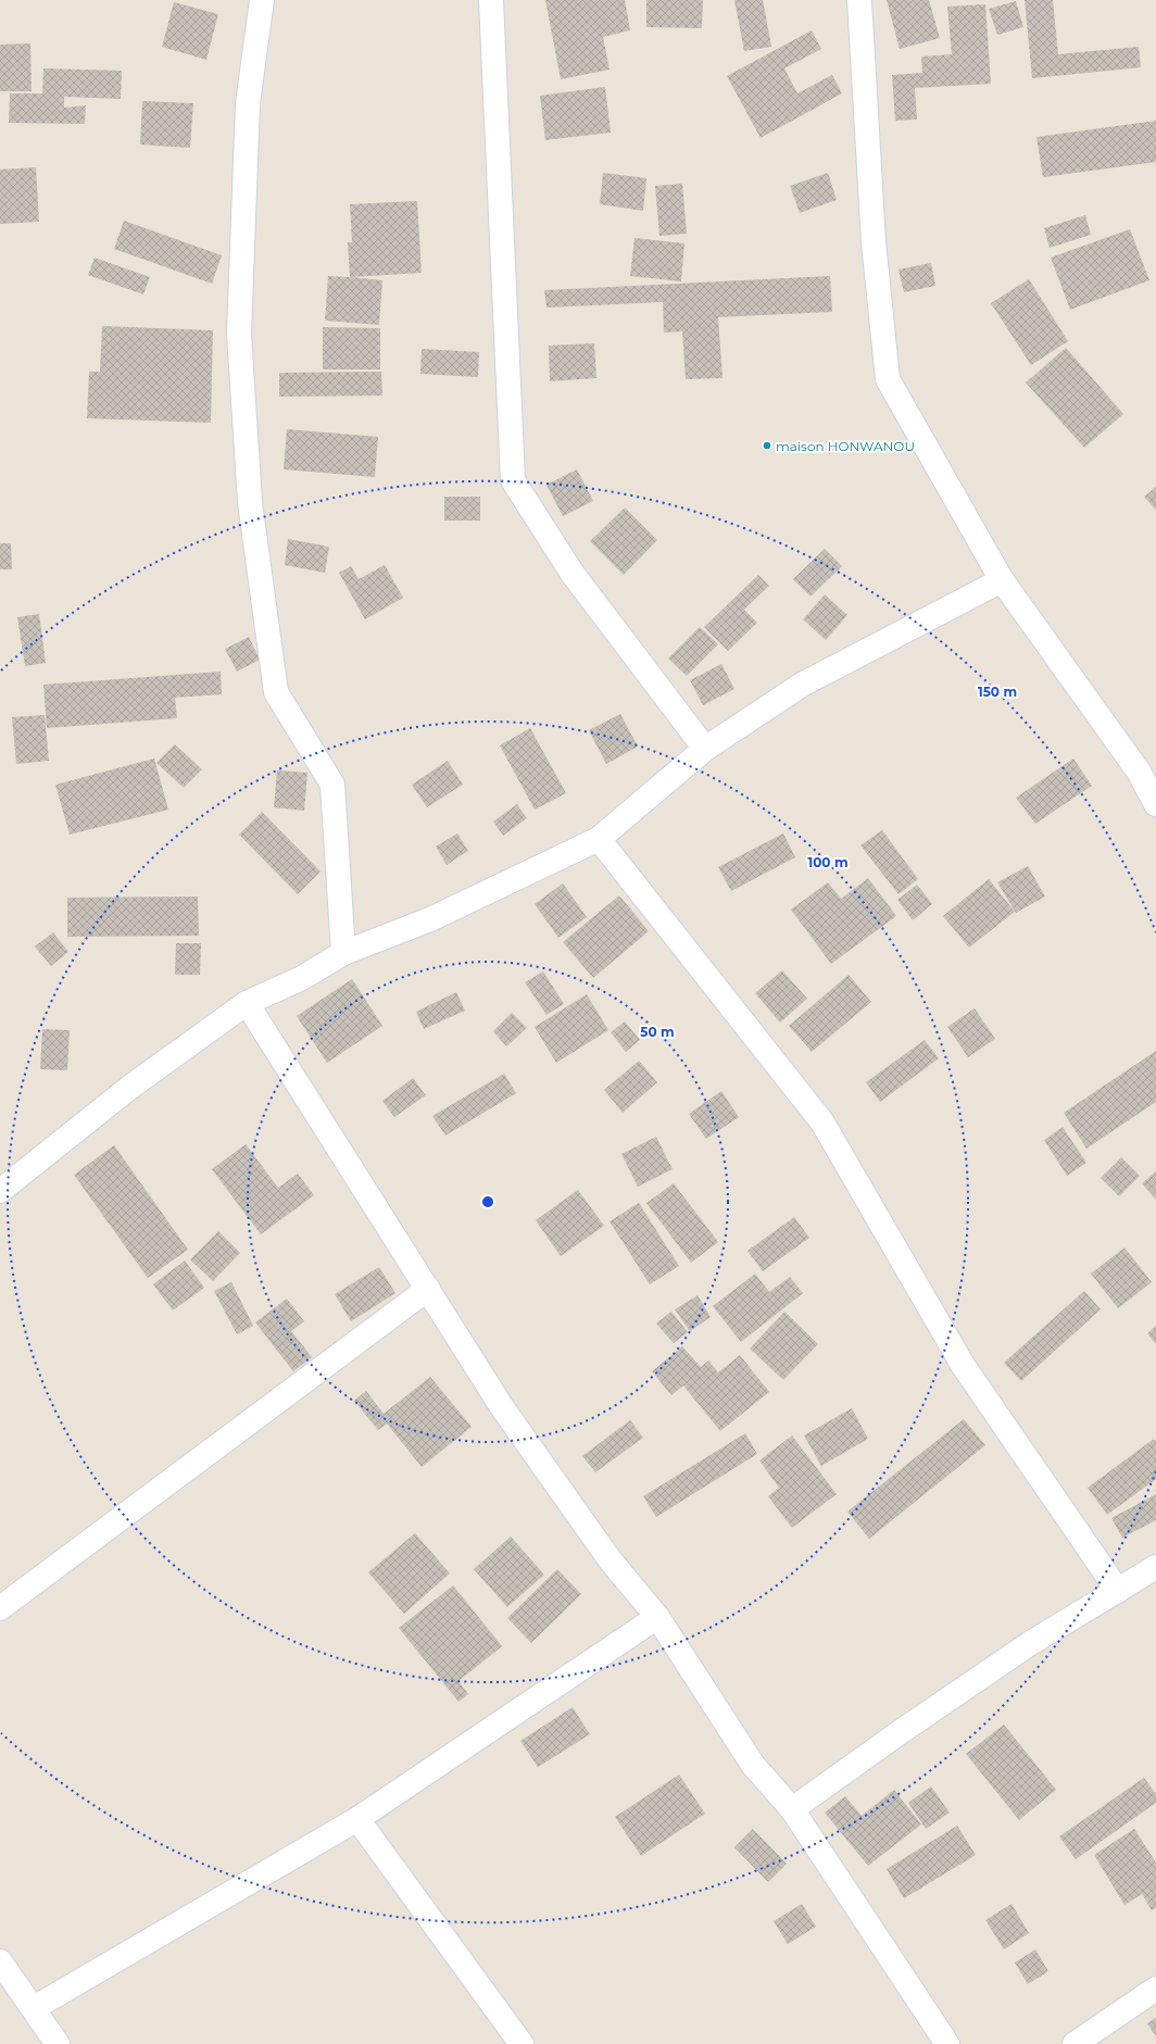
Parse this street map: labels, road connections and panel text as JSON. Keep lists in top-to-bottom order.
{
  "places": ["maison HONWANOU"],
  "rings": ["150 m", "100 m", "50 m"]
}
